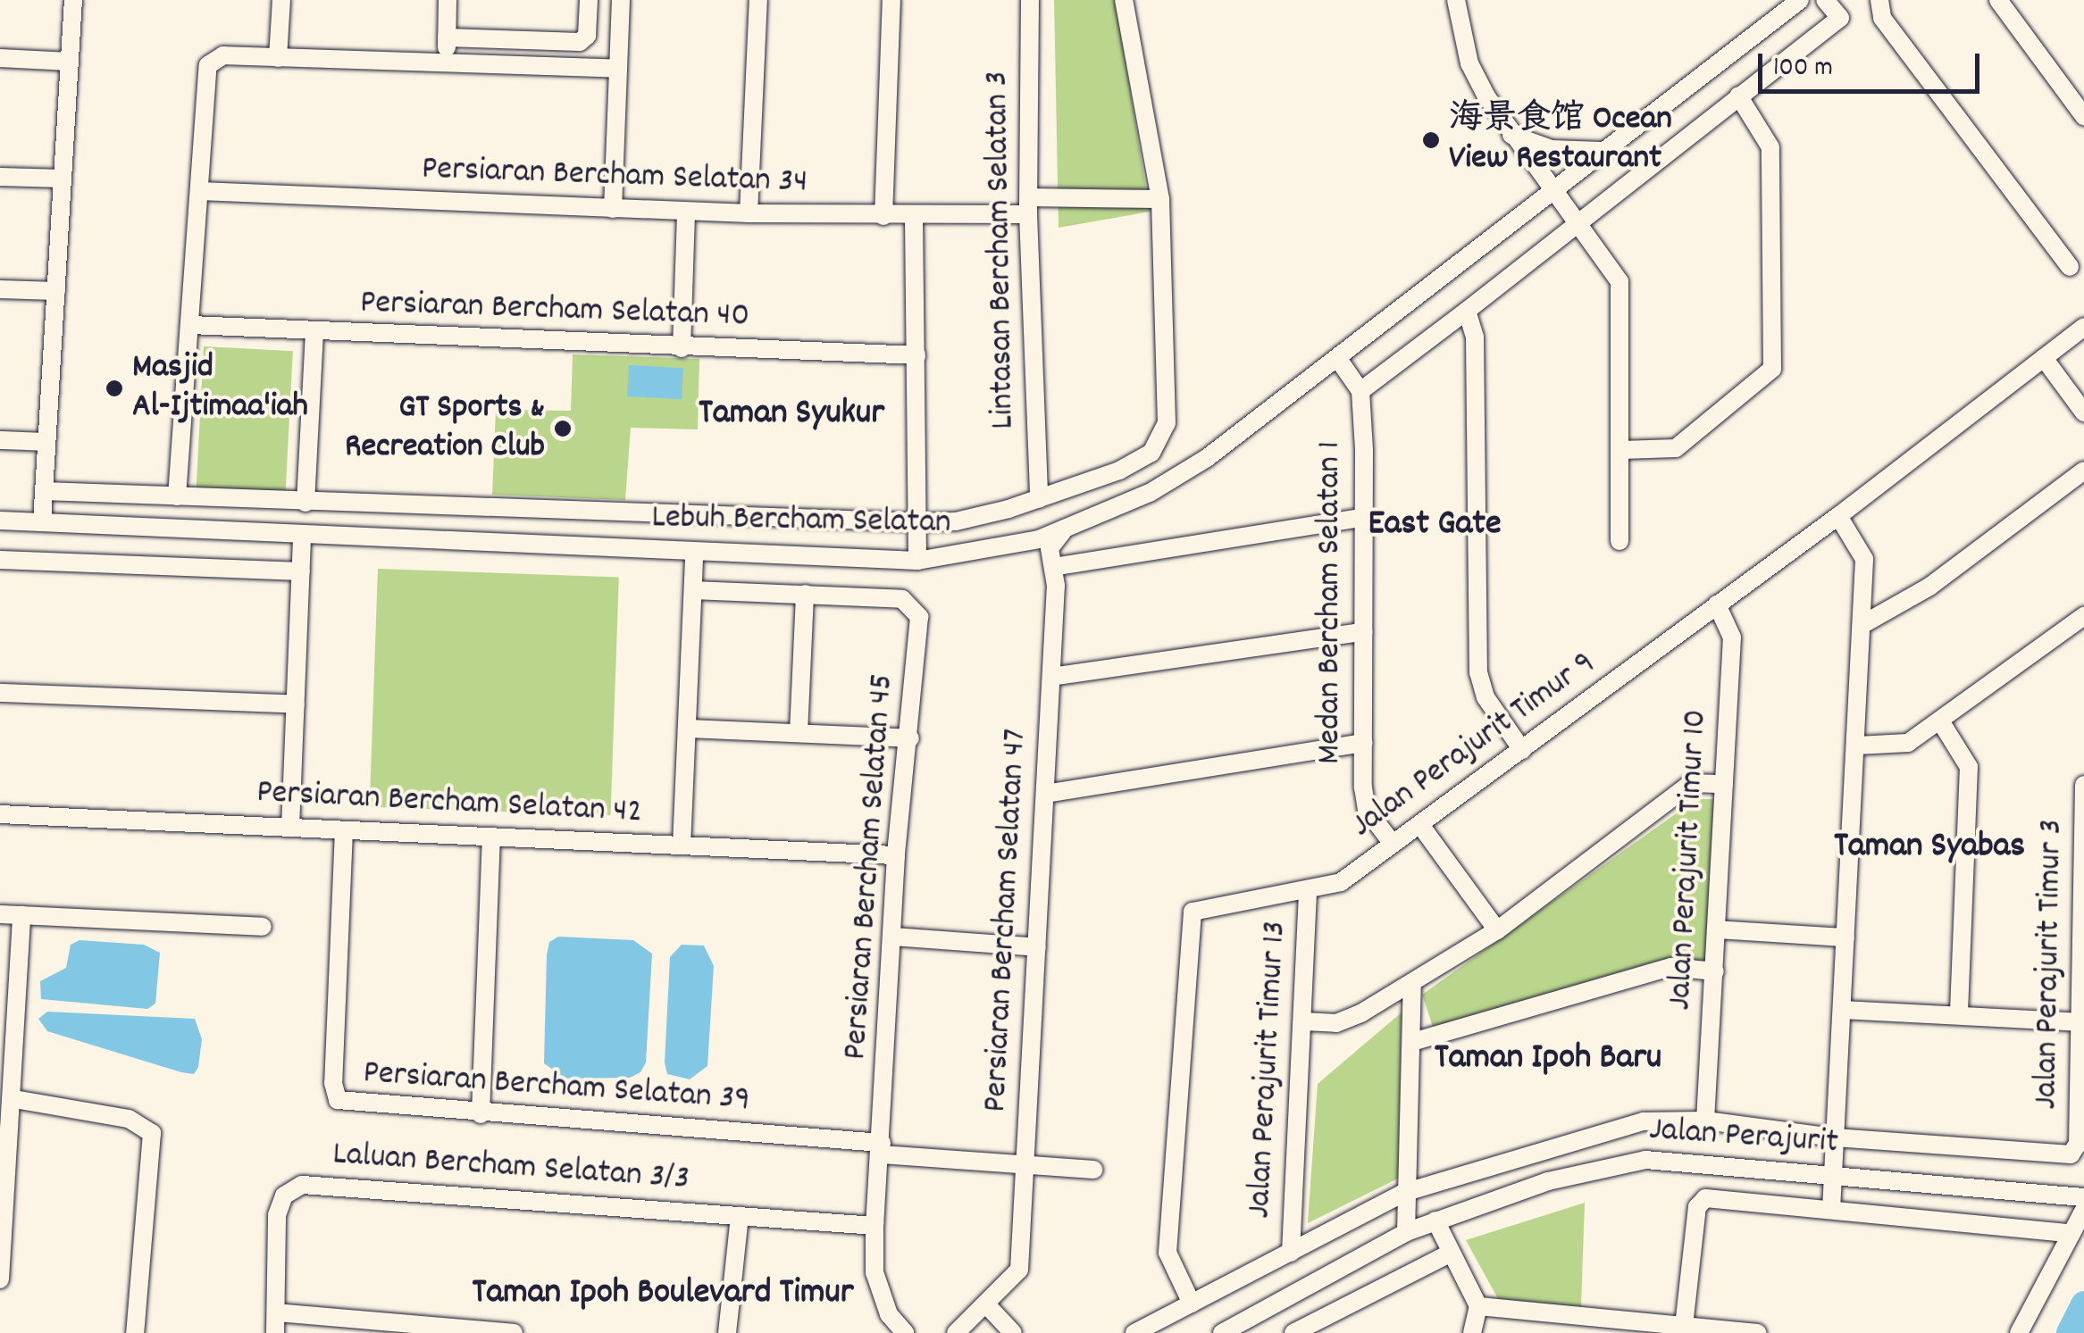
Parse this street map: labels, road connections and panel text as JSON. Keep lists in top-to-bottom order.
{
  "streets": {
    "street": [
      "Persiaran Bercham Selatan 34",
      "Lintasan Bercham Selatan 3",
      "Persiaran Bercham Selatan 40",
      "Lebuh Bercham Selatan",
      "Medan Bercham Selatan 1",
      "Jalan Perajurit Timur 9",
      "Persiaran Bercham Selatan 42",
      "Jalan Perajurit Timur 10",
      "Persiaran Bercham Selatan 45",
      "Persiaran Bercham Selatan 47",
      "Jalan Perajurit Timur 3",
      "Jalan Perajurit Timur 13",
      "Persiaran Bercham Selatan 39",
      "Jalan Perajurit",
      "Laluan Bercham Selatan 3/3"
    ]
  },
  "crossings": [
    ["Persiaran Bercham Selatan 34", "Lintasan Bercham Selatan 3"],
    ["Lebuh Bercham Selatan", "Persiaran Bercham Selatan 47"],
    ["Medan Bercham Selatan 1", "Jalan Perajurit Timur 9"],
    ["Jalan Perajurit Timur 9", "Jalan Perajurit Timur 10"],
    ["Jalan Perajurit Timur 9", "Jalan Perajurit Timur 13"],
    ["Persiaran Bercham Selatan 42", "Persiaran Bercham Selatan 45"],
    ["Persiaran Bercham Selatan 42", "Persiaran Bercham Selatan 39"],
    ["Persiaran Bercham Selatan 45", "Persiaran Bercham Selatan 39"],
    ["Persiaran Bercham Selatan 45", "Laluan Bercham Selatan 3/3"],
    ["Persiaran Bercham Selatan 47", "Persiaran Bercham Selatan 39"]
  ],
  "districts": [
    "Taman Syukur",
    "East Gate",
    "Taman Syabas",
    "Taman Ipoh Baru",
    "Taman Ipoh Boulevard Timur"
  ],
  "places": ["海景食馆 Ocean View Restaurant", "Masjid Al-Ijtimaa'iah", "GT Sports & Recreation Club"],
  "scale_bar": "100 m"
}
